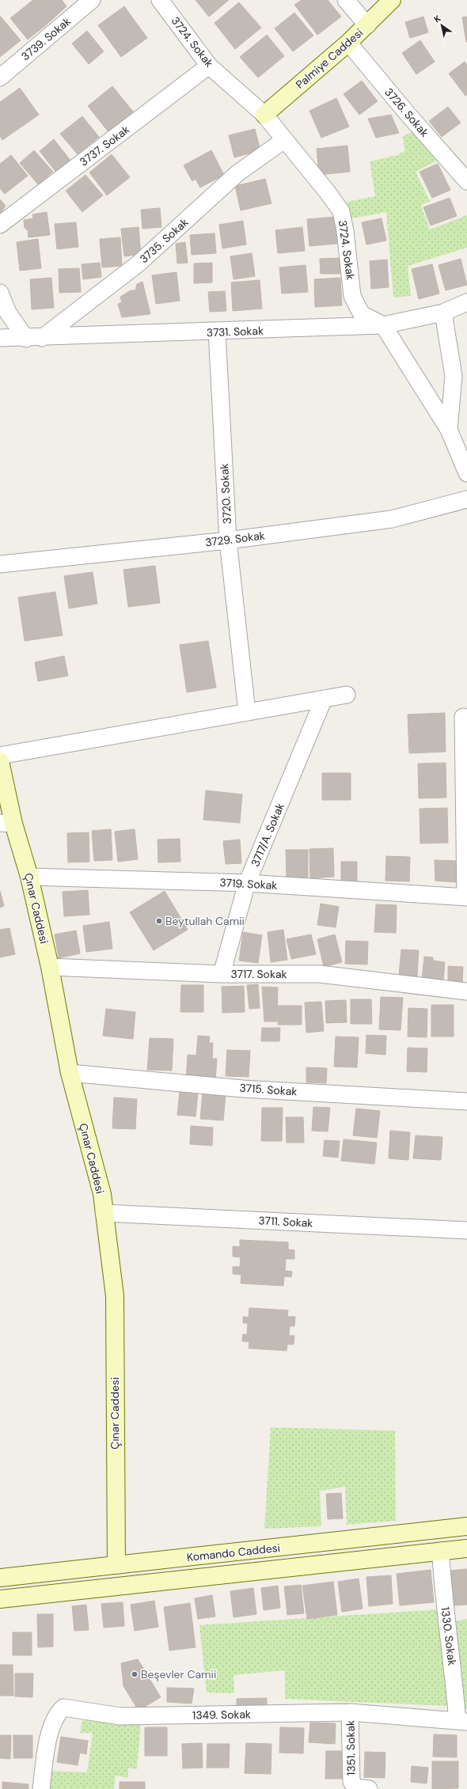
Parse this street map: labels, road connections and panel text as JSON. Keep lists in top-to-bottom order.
{
  "streets": {
    "street": [
      "3739. Sokak",
      "3724. Sokak",
      "Palmiye Caddesi",
      "3726. Sokak",
      "3737. Sokak",
      "3735. Sokak",
      "3731. Sokak",
      "3720. Sokak",
      "3729. Sokak",
      "3717/A. Sokak",
      "3719. Sokak",
      "Çınar Caddesi",
      "3717. Sokak",
      "3715. Sokak",
      "3711. Sokak",
      "Komando Caddesi",
      "1330. Sokak",
      "1349. Sokak",
      "1351. Sokak"
    ]
  },
  "crossings": [
    ["3724. Sokak", "Palmiye Caddesi"],
    ["3724. Sokak", "3737. Sokak"],
    ["3724. Sokak", "3735. Sokak"],
    ["3724. Sokak", "3731. Sokak"],
    ["Palmiye Caddesi", "3726. Sokak"],
    ["3735. Sokak", "3731. Sokak"],
    ["3731. Sokak", "3720. Sokak"],
    ["3720. Sokak", "3729. Sokak"],
    ["3717/A. Sokak", "3719. Sokak"],
    ["3717/A. Sokak", "3717. Sokak"],
    ["3719. Sokak", "Çınar Caddesi"],
    ["Çınar Caddesi", "3717. Sokak"],
    ["Çınar Caddesi", "3715. Sokak"],
    ["Çınar Caddesi", "3711. Sokak"],
    ["Çınar Caddesi", "Komando Caddesi"],
    ["Komando Caddesi", "1330. Sokak"],
    ["1330. Sokak", "1349. Sokak"],
    ["1349. Sokak", "1351. Sokak"]
  ],
  "places": ["Beytullah Camii", "Beşevler Camii"],
  "north": "top left"
}
